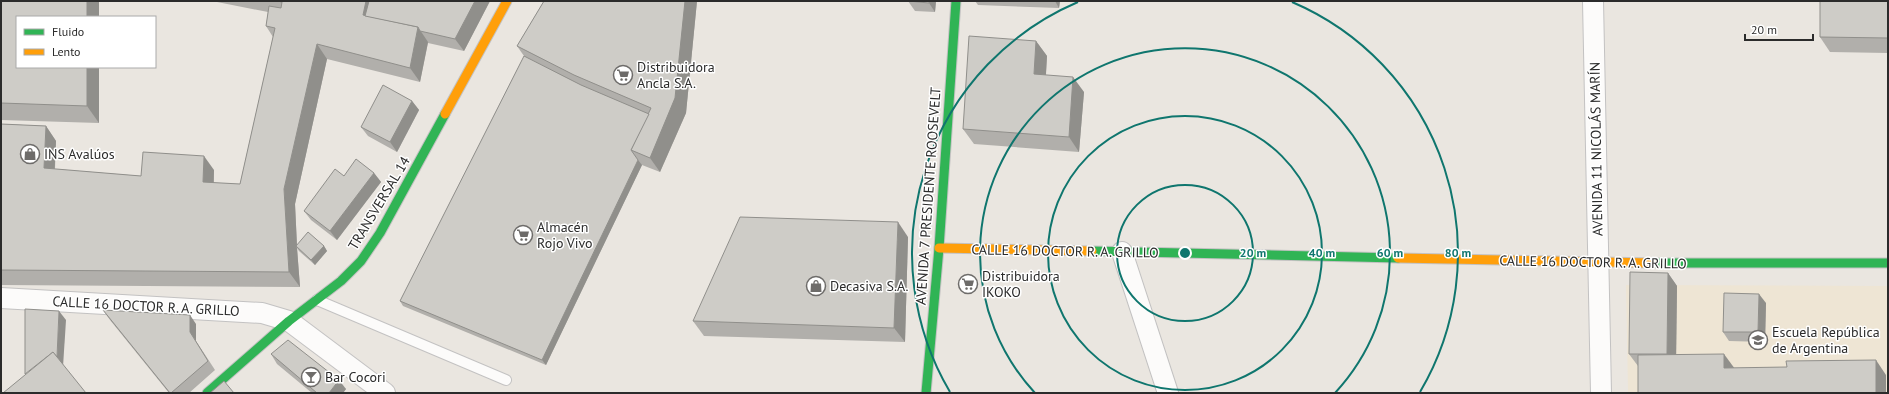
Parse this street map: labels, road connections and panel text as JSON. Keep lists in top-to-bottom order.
{
  "streets": {
    "street": [
      "AVENIDA 11 NICOLÁS MARÍN",
      "AVENIDA 7 PRESIDENTE ROOSEVELT",
      "TRANSVERSAL 14",
      "CALLE 16 DOCTOR R. A. GRILLO"
    ]
  },
  "crossings": [
    ["AVENIDA 11 NICOLÁS MARÍN", "CALLE 16 DOCTOR R. A. GRILLO"],
    ["AVENIDA 7 PRESIDENTE ROOSEVELT", "CALLE 16 DOCTOR R. A. GRILLO"],
    ["TRANSVERSAL 14", "CALLE 16 DOCTOR R. A. GRILLO"]
  ],
  "places": {
    "supermarket": ["Distribuidora Ancla S.A.", "Almacén Rojo Vivo", "Distribuidora IKOKO"],
    "shop": ["INS Avalúos", "Decasiva S.A."],
    "school or university": ["Escuela República de Argentina"],
    "bar": ["Bar Cocori"]
  },
  "legend": ["Fluido", "Lento"],
  "scale_bar": "20 m",
  "rings": [
    "20 m",
    "40 m",
    "60 m",
    "80 m"
  ]
}
